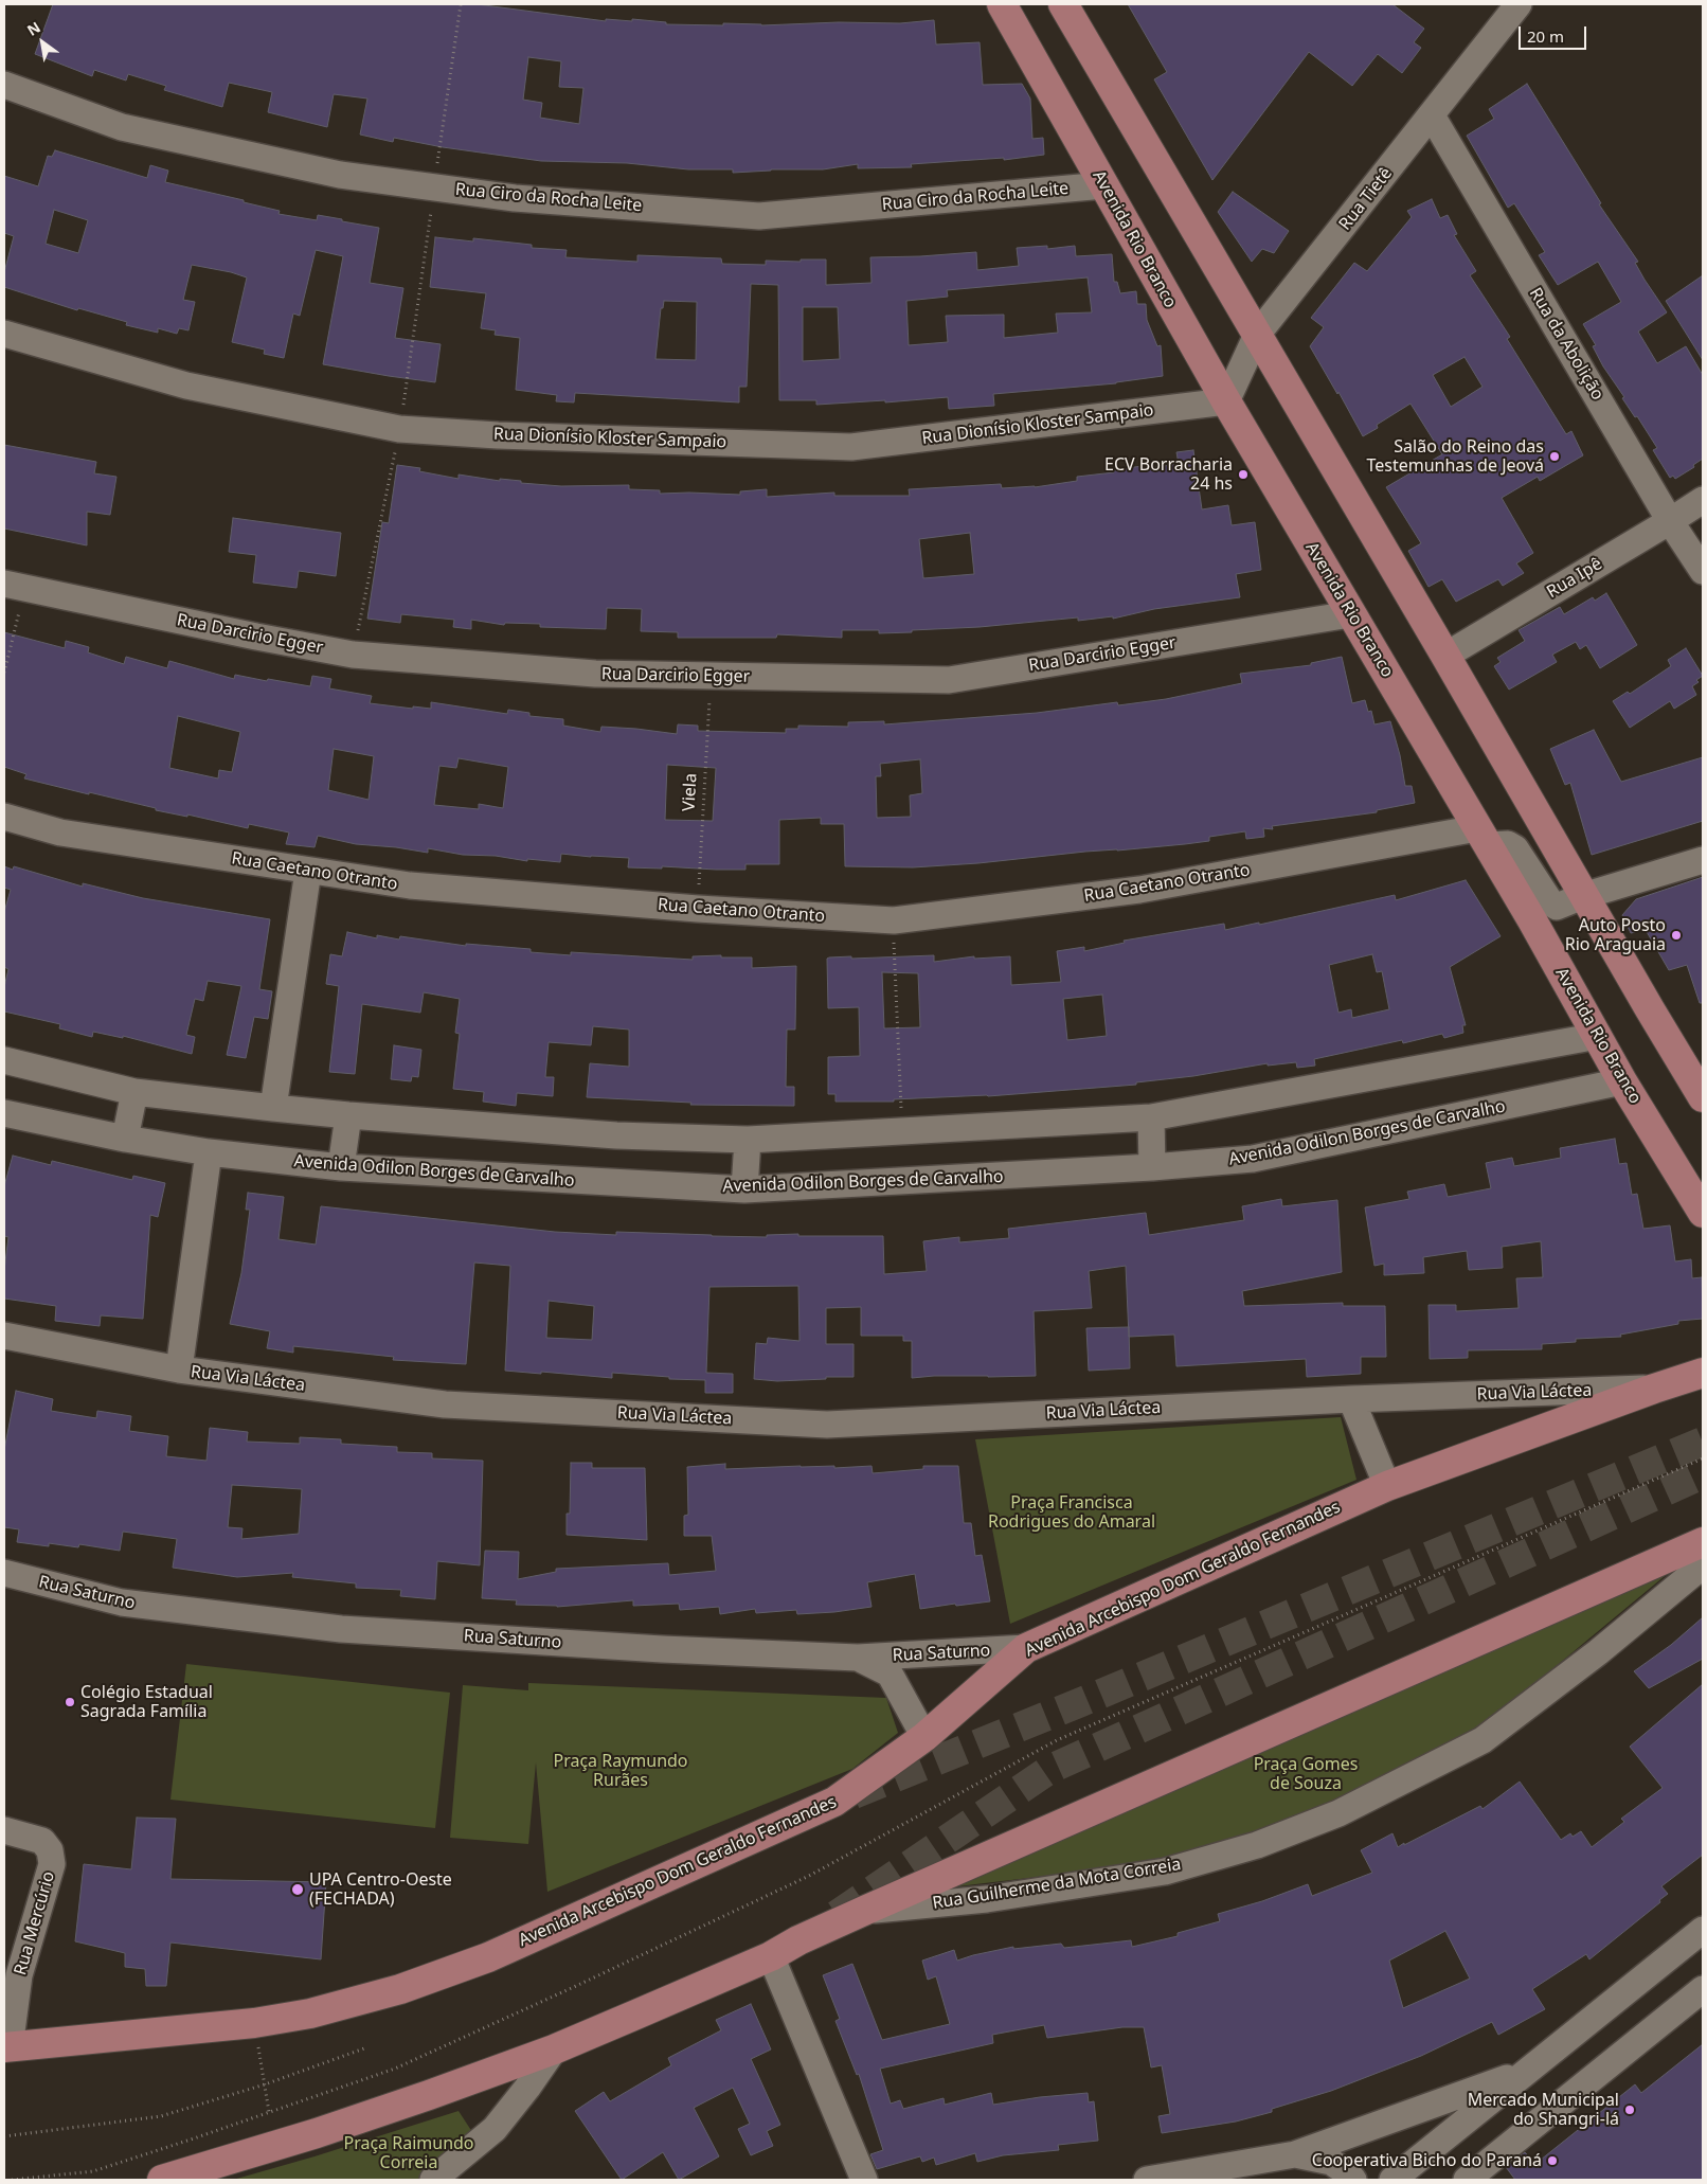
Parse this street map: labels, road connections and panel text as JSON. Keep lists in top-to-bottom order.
{
  "streets": {
    "main road": ["Avenida Rio Branco", "Avenida Arcebispo Dom Geraldo Fernandes"],
    "street": [
      "Rua Ciro da Rocha Leite",
      "Rua Tietê",
      "Rua da Abolição",
      "Rua Dionísio Kloster Sampaio",
      "Rua Ipê",
      "Rua Darcirio Egger",
      "Rua Caetano Otranto",
      "Avenida Odilon Borges de Carvalho",
      "Rua Via Láctea",
      "Rua Saturno",
      "Rua Guilherme da Mota Correia",
      "Rua Mercúrio"
    ],
    "path": ["Viela"]
  },
  "crossings": [
    ["Rua Ciro da Rocha Leite", "Avenida Rio Branco"],
    ["Rua Tietê", "Avenida Rio Branco"],
    ["Rua Tietê", "Rua da Abolição"],
    ["Rua Tietê", "Rua Dionísio Kloster Sampaio"],
    ["Avenida Rio Branco", "Rua Dionísio Kloster Sampaio"],
    ["Avenida Rio Branco", "Rua Darcirio Egger"],
    ["Avenida Rio Branco", "Rua Caetano Otranto"],
    ["Avenida Rio Branco", "Avenida Odilon Borges de Carvalho"],
    ["Rua da Abolição", "Rua Ipê"],
    ["Rua Darcirio Egger", "Viela"],
    ["Viela", "Rua Caetano Otranto"],
    ["Rua Via Láctea", "Avenida Arcebispo Dom Geraldo Fernandes"],
    ["Avenida Arcebispo Dom Geraldo Fernandes", "Rua Saturno"],
    ["Avenida Arcebispo Dom Geraldo Fernandes", "Rua Mercúrio"]
  ],
  "parks": [
    "Praça Francisca Rodrigues do Amaral",
    "Praça Raymundo Rurães",
    "Praça Gomes de Souza",
    "Praça Raimundo Correia"
  ],
  "places": [
    "Salão do Reino das Testemunhas de Jeová",
    "ECV Borracharia 24 hs",
    "Auto Posto Rio Araguaia",
    "Colégio Estadual Sagrada Família",
    "UPA Centro-Oeste (FECHADA)",
    "Mercado Municipal do Shangri-lá",
    "Cooperativa Bicho do Paraná"
  ],
  "scale_bar": "20 m",
  "north": "top left"
}
